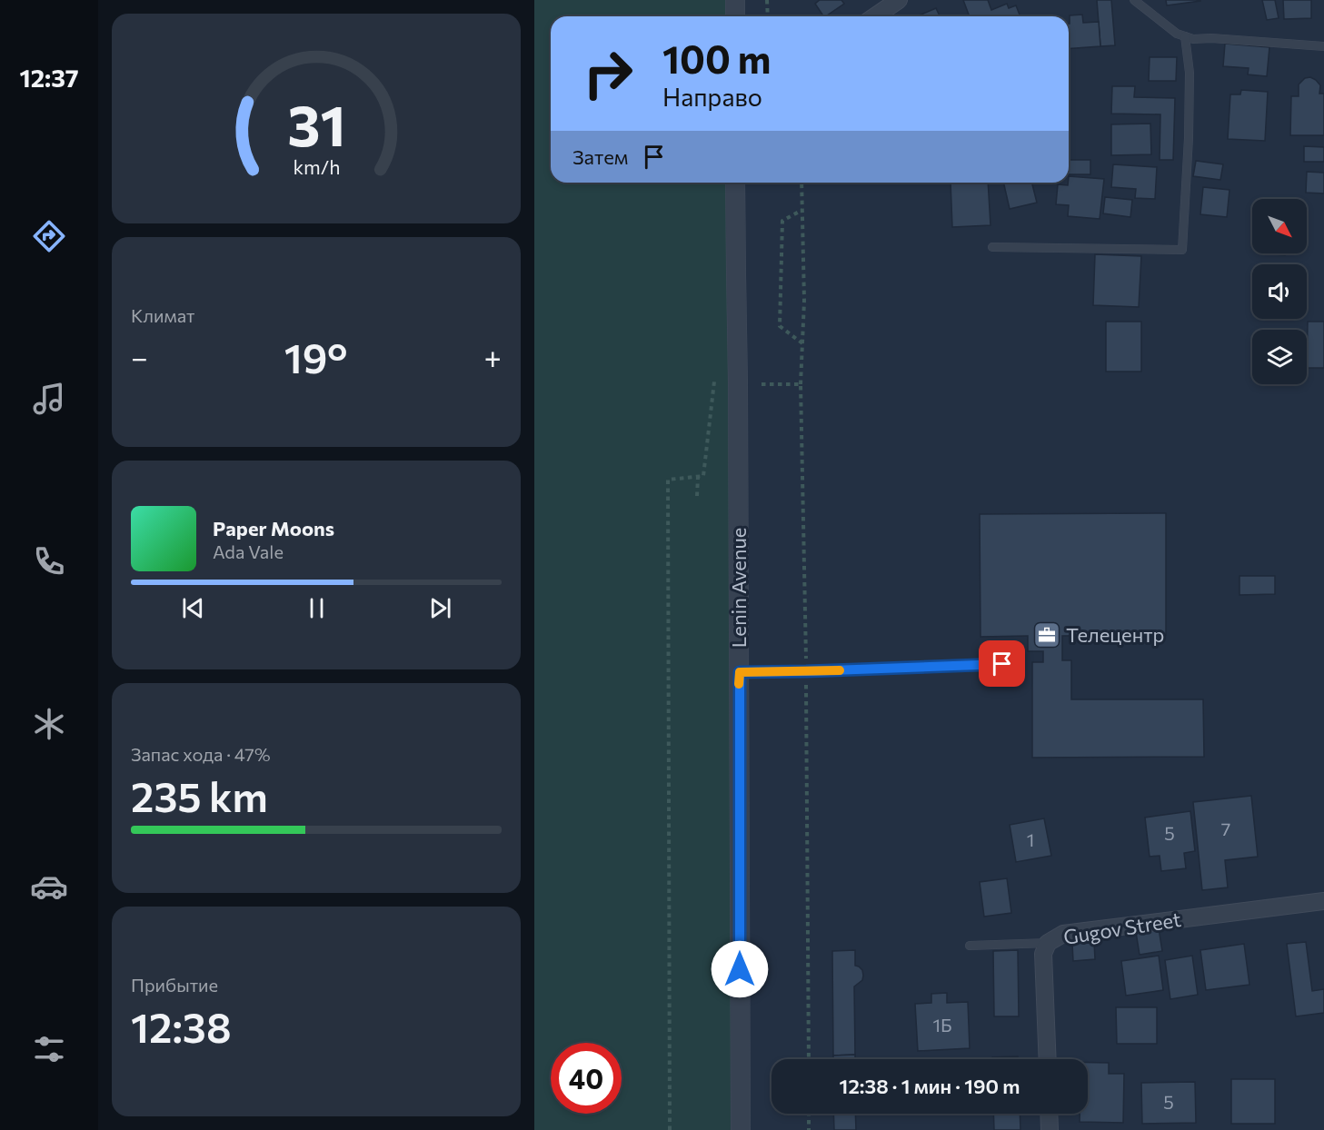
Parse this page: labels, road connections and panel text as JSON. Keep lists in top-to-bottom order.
{
  "streets": {
    "street": ["Lenin Avenue", "Gugov Street"]
  },
  "places": {
    "office": ["Телецентр"]
  },
  "house_numbers": [
    "7",
    "5",
    "1",
    "1Б",
    "5"
  ],
  "north": "bottom right",
  "page": {
    "tabs": "12:37",
    "turn": ["100 m", "Направо"],
    "then": "Затем",
    "tile": [
      "Климат",
      ["Запас хода · 47%", "235 km"],
      ["Прибытие", "12:38"]
    ],
    "heat": ["−", "19°", "+"],
    "song": ["Paper Moons", "Ada Vale"],
    "limit": "40",
    "trip": "12:38 · 1 мин · 190 m",
    "gauge": ["31", "km/h"]
  }
}
